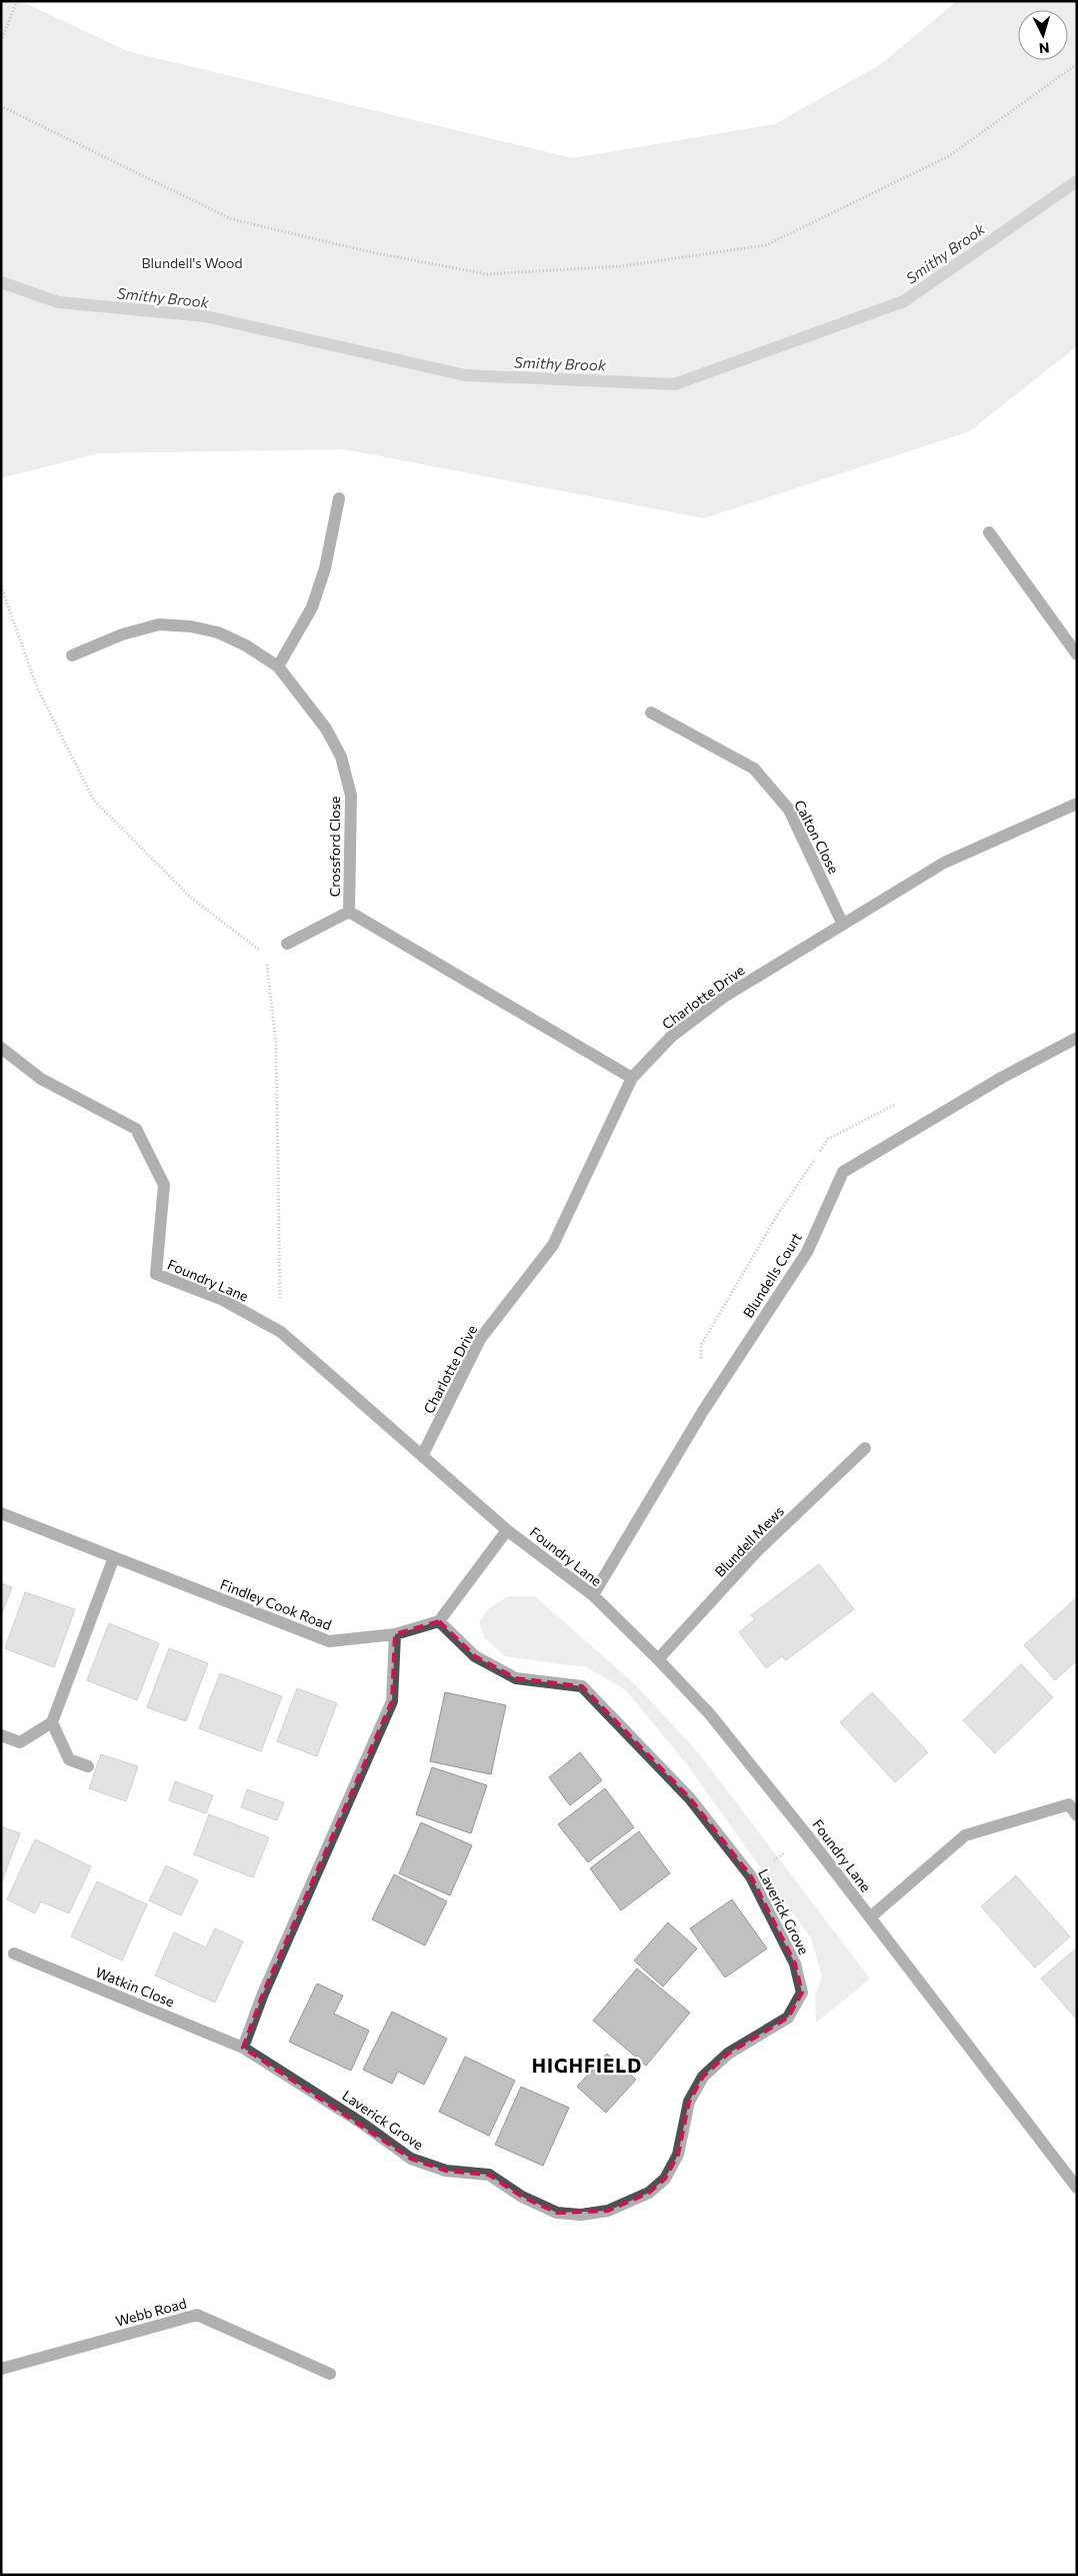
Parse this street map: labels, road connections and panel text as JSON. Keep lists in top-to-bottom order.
{
  "streets": {
    "street": [
      "Calton Close",
      "Crossford Close",
      "Charlotte Drive",
      "Blundells Court",
      "Foundry Lane",
      "Blundell Mews",
      "Findley Cook Road",
      "Laverick Grove",
      "Watkin Close",
      "Webb Road"
    ]
  },
  "crossings": [
    ["Calton Close", "Charlotte Drive"],
    ["Crossford Close", "Charlotte Drive"],
    ["Charlotte Drive", "Foundry Lane"],
    ["Blundells Court", "Foundry Lane"],
    ["Foundry Lane", "Blundell Mews"],
    ["Findley Cook Road", "Laverick Grove"],
    ["Laverick Grove", "Watkin Close"]
  ],
  "districts": ["HIGHFIELD"],
  "water": ["Smithy Brook"],
  "parks": ["Blundell's Wood"],
  "north": "bottom"
}
